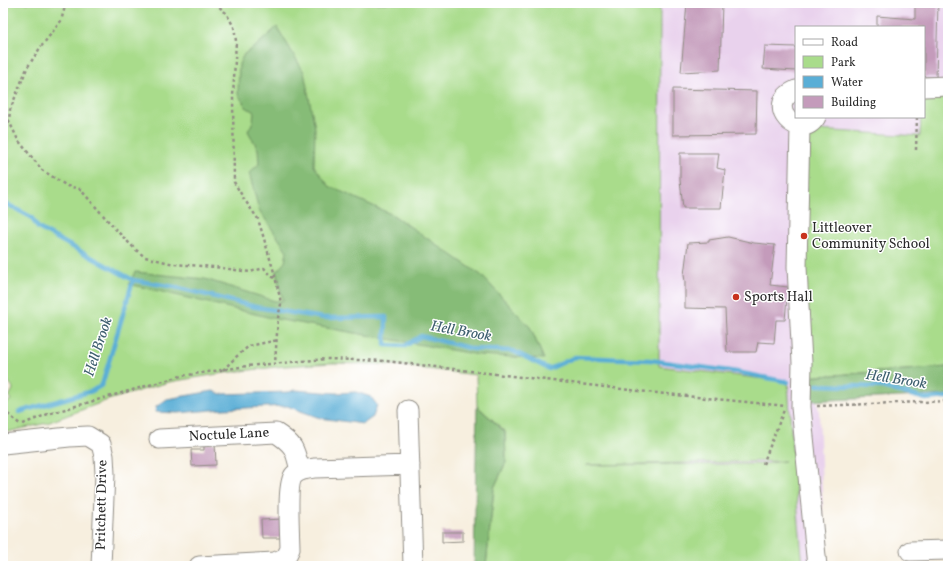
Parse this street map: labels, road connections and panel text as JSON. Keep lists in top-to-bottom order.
{
  "streets": {
    "street": ["Noctule Lane", "Pritchett Drive"]
  },
  "water": ["Hell Brook"],
  "places": ["Littleover Community School", "Sports Hall"],
  "legend": [
    "Road",
    "Park",
    "Water",
    "Building"
  ]
}
